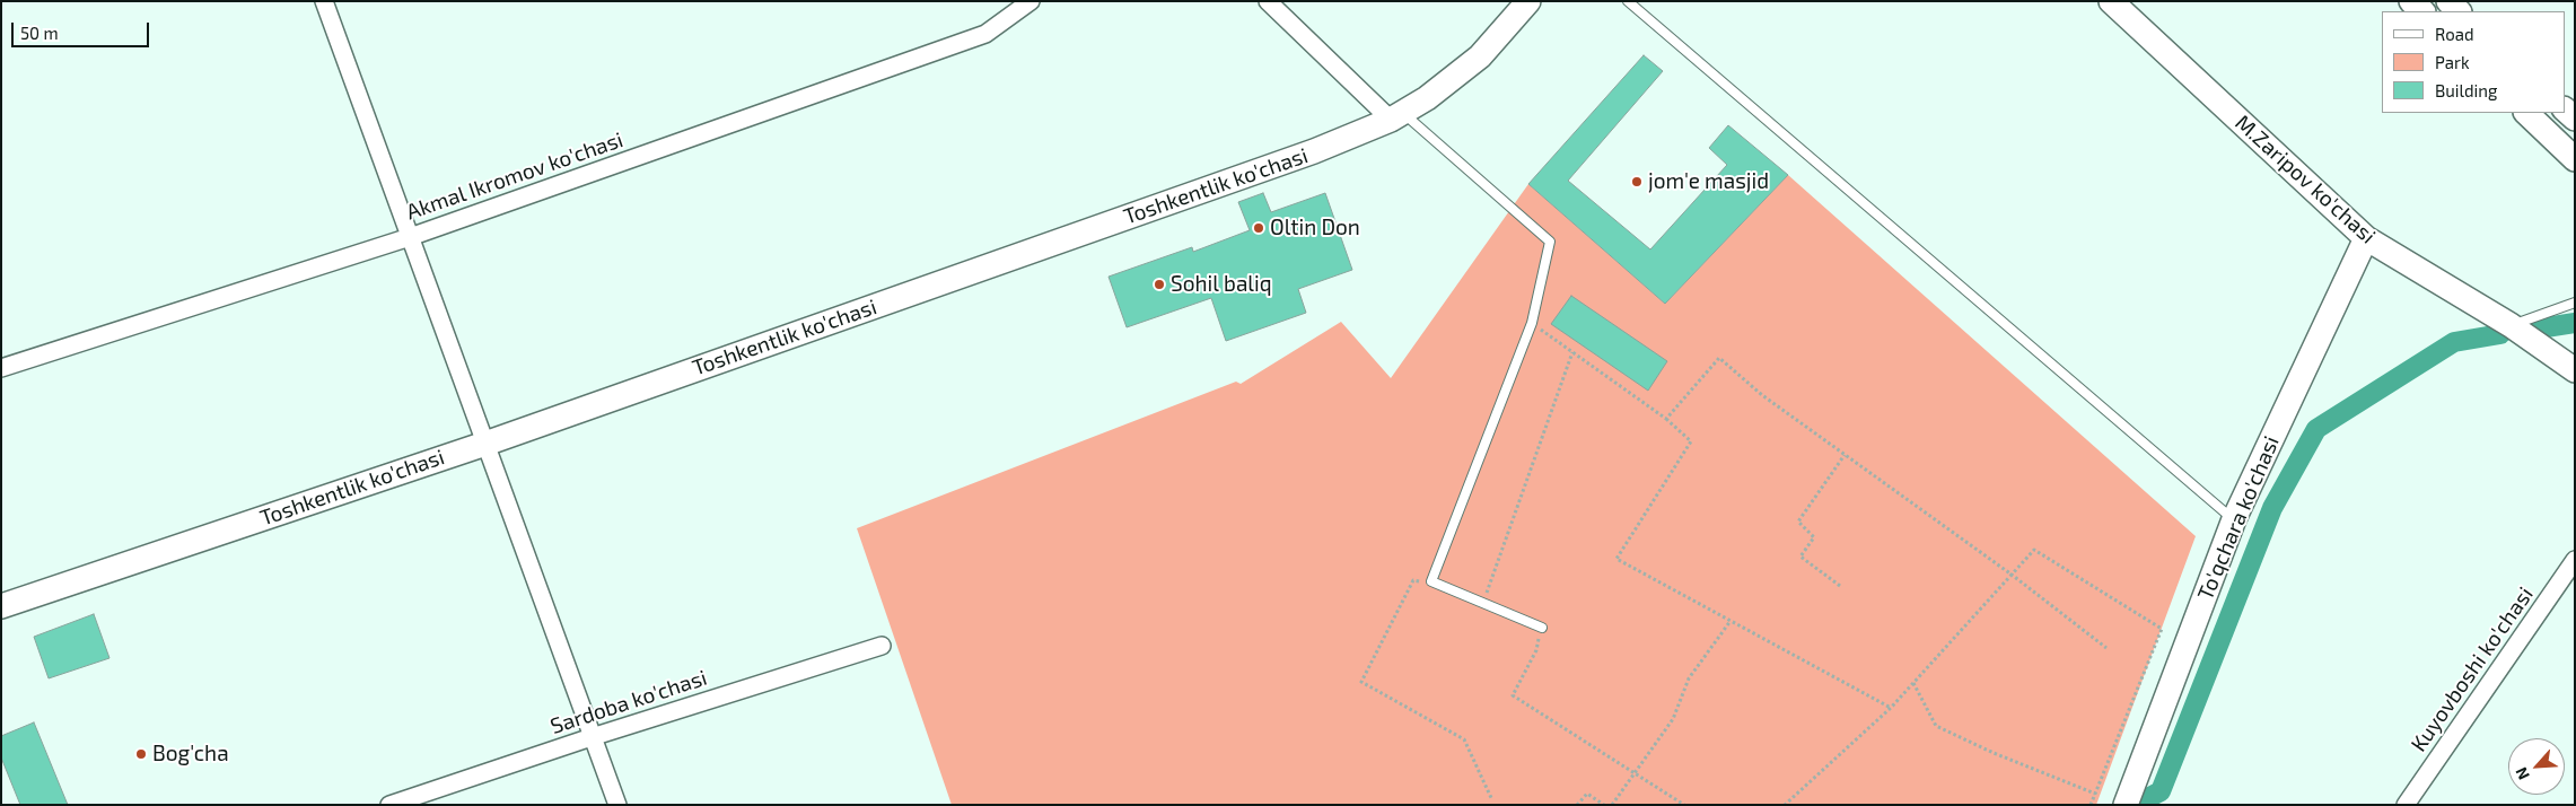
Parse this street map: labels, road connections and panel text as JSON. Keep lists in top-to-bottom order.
{
  "streets": {
    "main road": ["M.Zaripov ko'chasi", "Toshkentlik ko'chasi", "To'qchara ko'chasi"],
    "street": ["Akmal Ikromov ko'chasi", "Kuyovboshi ko'chasi", "Sardoba ko'chasi"]
  },
  "crossings": [
    ["M.Zaripov ko'chasi", "To'qchara ko'chasi"]
  ],
  "places": [
    "jom'e masjid",
    "Oltin Don",
    "Sohil baliq",
    "Bog'cha"
  ],
  "legend": ["Road", "Park", "Building"],
  "scale_bar": "50 m",
  "north": "bottom left"
}
